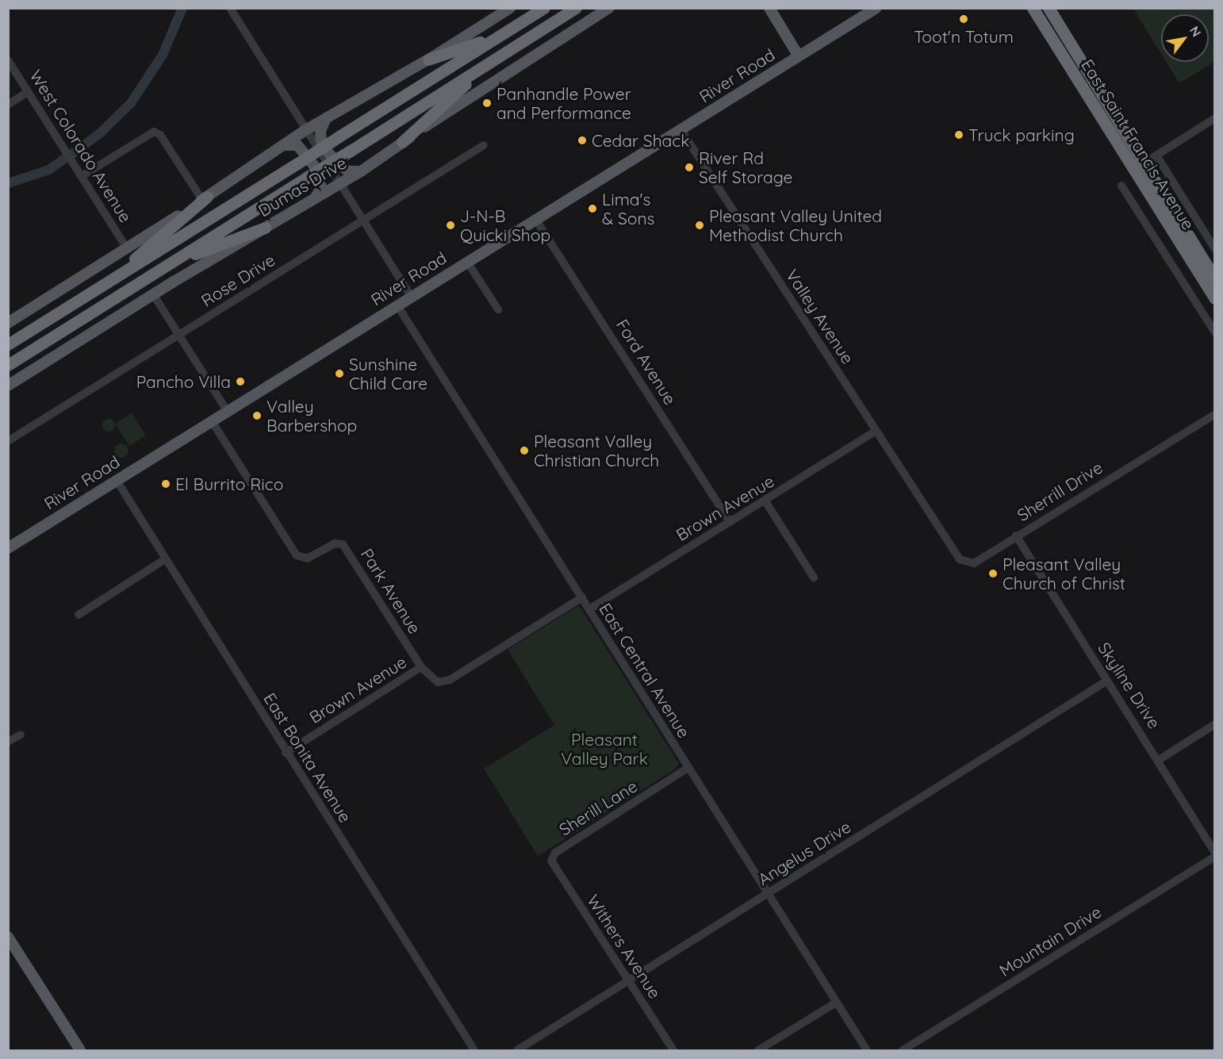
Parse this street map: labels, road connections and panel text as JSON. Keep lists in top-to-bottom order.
{
  "streets": {
    "highway": ["East Saint Francis Avenue"],
    "main road": ["River Road", "Dumas Drive"],
    "street": [
      "West Colorado Avenue",
      "Rose Drive",
      "Valley Avenue",
      "Ford Avenue",
      "Sherrill Drive",
      "Brown Avenue",
      "Park Avenue",
      "East Central Avenue",
      "Skyline Drive",
      "East Bonita Avenue",
      "Sherill Lane",
      "Angelus Drive",
      "Mountain Drive",
      "Withers Avenue"
    ]
  },
  "crossings": [
    ["River Road", "Valley Avenue"],
    ["River Road", "Ford Avenue"],
    ["River Road", "Park Avenue"],
    ["River Road", "East Central Avenue"],
    ["River Road", "East Bonita Avenue"],
    ["Valley Avenue", "Sherrill Drive"],
    ["Valley Avenue", "Brown Avenue"],
    ["Ford Avenue", "Brown Avenue"],
    ["Sherrill Drive", "Skyline Drive"],
    ["Brown Avenue", "Park Avenue"],
    ["Brown Avenue", "East Central Avenue"],
    ["Brown Avenue", "East Bonita Avenue"],
    ["Park Avenue", "East Central Avenue"],
    ["East Central Avenue", "Sherill Lane"],
    ["East Central Avenue", "Angelus Drive"],
    ["Skyline Drive", "Angelus Drive"],
    ["Sherill Lane", "Withers Avenue"],
    ["Angelus Drive", "Withers Avenue"]
  ],
  "parks": ["Pleasant Valley Park"],
  "places": [
    "Toot'n Totum",
    "Panhandle Power and Performance",
    "Truck parking",
    "Cedar Shack",
    "River Rd Self Storage",
    "Lima's & Sons",
    "J-N-B Quicki Shop",
    "Pleasant Valley United Methodist Church",
    "Sunshine Child Care",
    "Pancho Villa",
    "Valley Barbershop",
    "Pleasant Valley Christian Church",
    "El Burrito Rico",
    "Pleasant Valley Church of Christ"
  ],
  "north": "top right"
}
